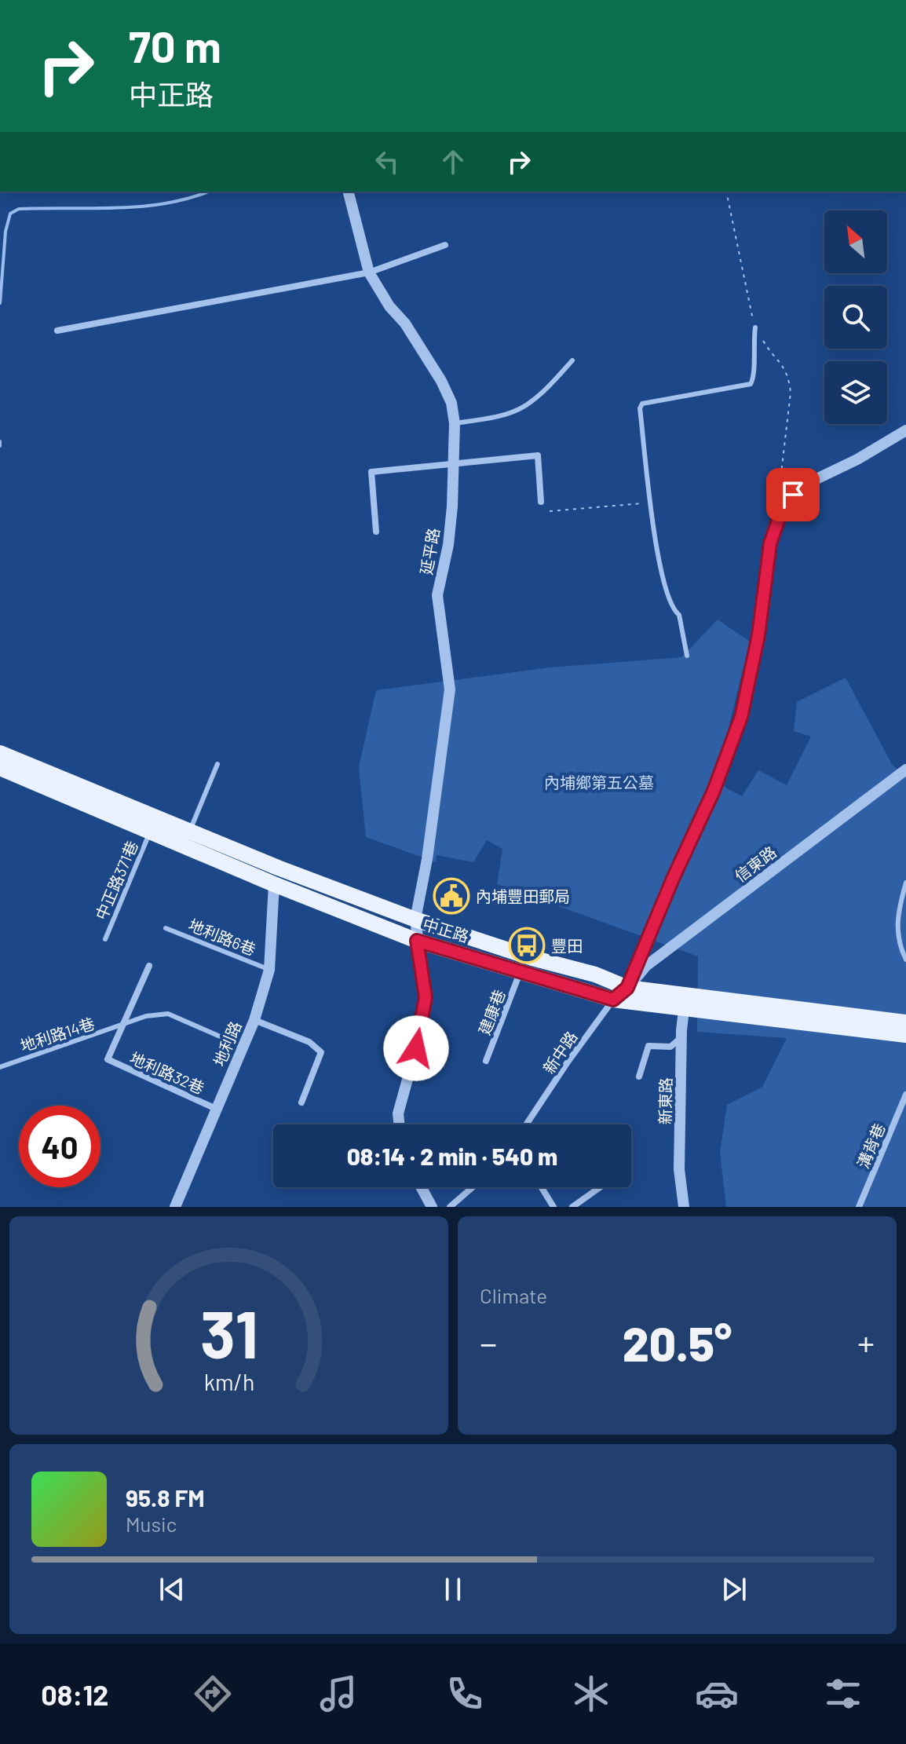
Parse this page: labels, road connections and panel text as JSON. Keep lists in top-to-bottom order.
{
  "streets": {
    "main road": ["中正路"],
    "street": [
      "延平路",
      "信東路",
      "建康巷",
      "地利路14巷",
      "地利路",
      "新中路",
      "地利路32巷",
      "新東路",
      "溝背巷"
    ],
    "lane": ["中正路371巷", "地利路6巷"]
  },
  "crossings": [
    ["延平路", "中正路"],
    ["信東路", "中正路"],
    ["信東路", "新中路"],
    ["中正路371巷", "中正路"],
    ["中正路", "建康巷"],
    ["中正路", "地利路"],
    ["中正路", "新中路"],
    ["中正路", "新東路"],
    ["地利路6巷", "地利路"],
    ["地利路14巷", "地利路"],
    ["地利路14巷", "地利路32巷"],
    ["地利路", "地利路32巷"]
  ],
  "parks": ["內埔鄉第五公墓"],
  "places": {
    "public building": ["內埔豐田郵局"],
    "bus stop": ["豐田"]
  },
  "north": "top left",
  "page": {
    "turn": ["70 m", "中正路"],
    "limit": "40",
    "trip": "08:14 · 2 min · 540 m",
    "tile": "Climate",
    "heat": ["−", "20.5°", "+"],
    "song": ["95.8 FM", "Music"],
    "tabs": "08:12",
    "gauge": ["31", "km/h"]
  }
}
